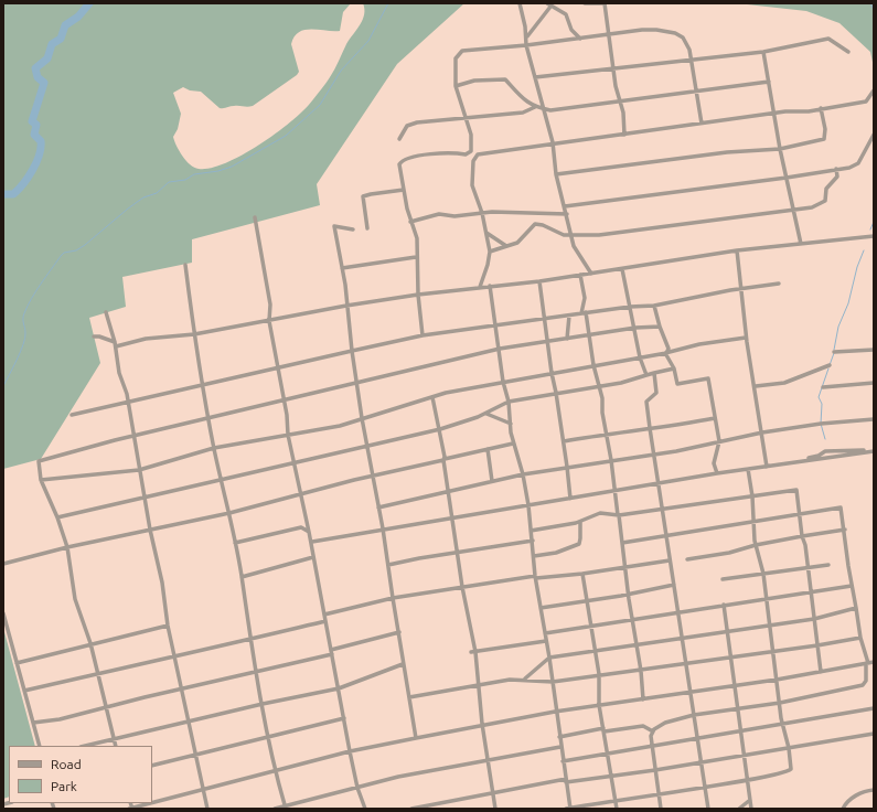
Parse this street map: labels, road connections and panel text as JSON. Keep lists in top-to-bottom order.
{
  "legend": ["Road", "Park"]
}
